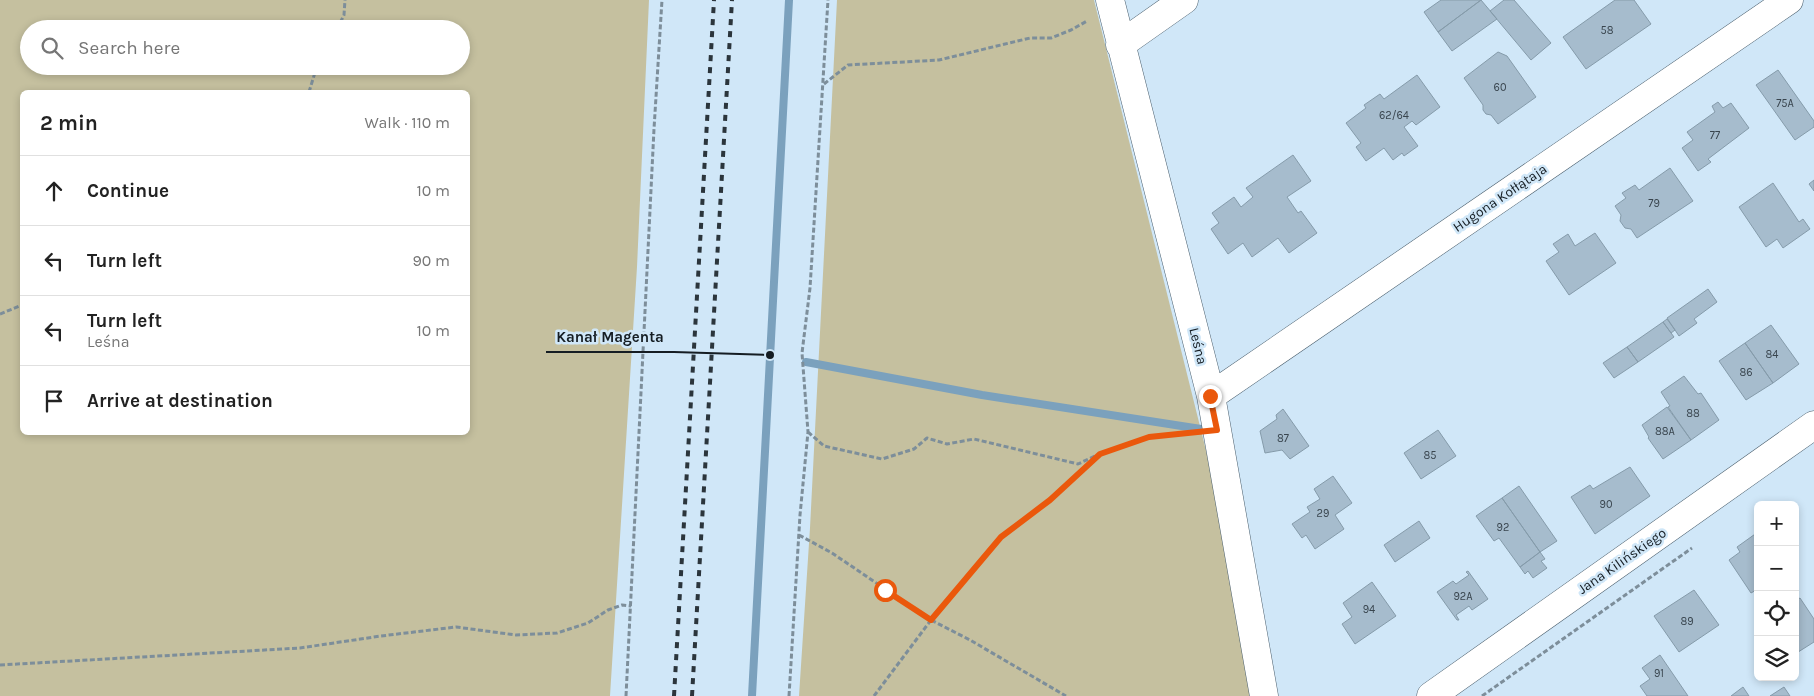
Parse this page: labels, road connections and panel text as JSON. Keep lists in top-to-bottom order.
{
  "streets": {
    "street": ["Hugona Kołłątaja", "Leśna", "Jana Kilińskiego"]
  },
  "crossings": [
    ["Hugona Kołłątaja", "Leśna"]
  ],
  "places": ["Kanał Magenta"],
  "house_numbers": [
    "58",
    "60",
    "75A",
    "62/64",
    "77",
    "79",
    "84",
    "86",
    "88",
    "88A",
    "87",
    "85",
    "90",
    "29",
    "92",
    "92A",
    "94",
    "89",
    "91"
  ],
  "page": {
    "search": "Search here",
    "heading": ["2 min", "Walk · 110 m"],
    "list": [
      ["Continue", "10 m"],
      ["Turn left", "90 m"],
      ["Turn left", "Leśna", "10 m"],
      "Arrive at destination"
    ],
    "map_buttons": ["+", "−"]
  }
}
